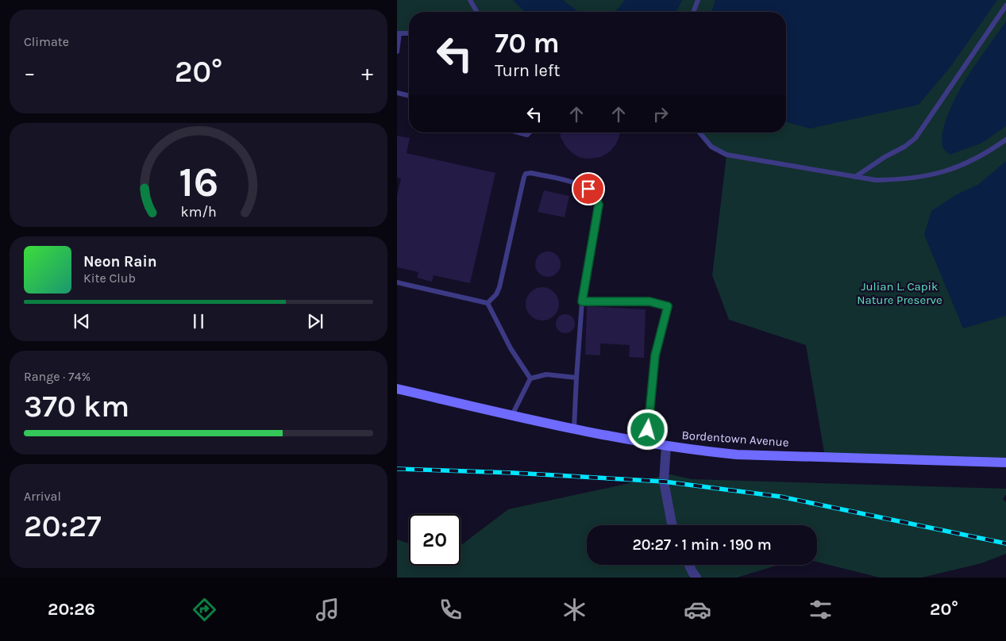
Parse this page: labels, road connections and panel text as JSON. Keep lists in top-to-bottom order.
{
  "streets": {
    "main road": ["Bordentown Avenue"]
  },
  "parks": ["Julian L. Capik Nature Preserve"],
  "page": {
    "tile": [
      "Climate",
      ["Range · 74%", "370 km"],
      ["Arrival", "20:27"]
    ],
    "turn": ["70 m", "Turn left"],
    "heat": ["−", "20°", "+"],
    "song": ["Neon Rain", "Kite Club"],
    "limit": "20",
    "trip": "20:27 · 1 min · 190 m",
    "tabs": ["20:26", "20°"],
    "gauge": ["16", "km/h"]
  }
}
